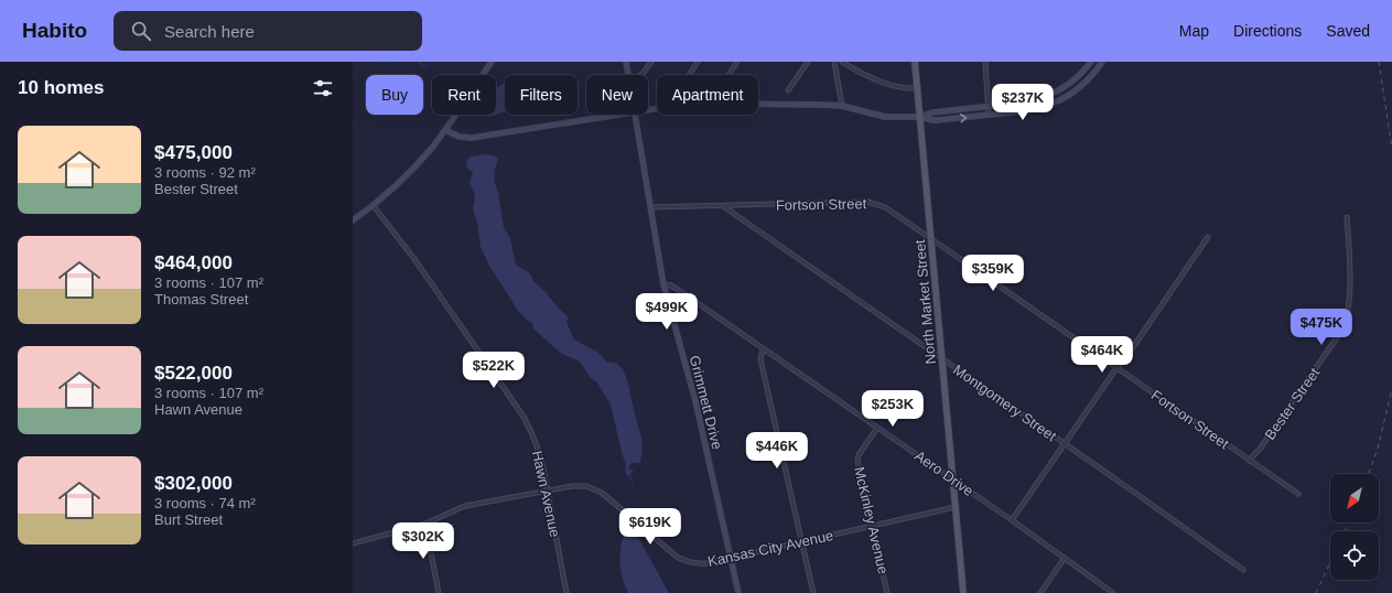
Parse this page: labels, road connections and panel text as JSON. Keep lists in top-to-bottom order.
{
  "streets": {
    "main road": ["North Market Street", "Grimmett Drive"],
    "street": [
      "Fortson Street",
      "Montgomery Street",
      "Bester Street",
      "Aero Drive",
      "Hawn Avenue",
      "McKinley Avenue",
      "Kansas City Avenue"
    ]
  },
  "crossings": [
    ["Fortson Street", "North Market Street"],
    ["Fortson Street", "Grimmett Drive"],
    ["Fortson Street", "Montgomery Street"],
    ["Fortson Street", "Bester Street"],
    ["North Market Street", "Montgomery Street"],
    ["North Market Street", "Aero Drive"],
    ["North Market Street", "Kansas City Avenue"],
    ["Grimmett Drive", "Aero Drive"],
    ["Grimmett Drive", "Kansas City Avenue"],
    ["Aero Drive", "McKinley Avenue"],
    ["Hawn Avenue", "Kansas City Avenue"],
    ["McKinley Avenue", "Kansas City Avenue"]
  ],
  "north": "bottom left",
  "page": {
    "header": "Habito",
    "search": "Search here",
    "nav": ["Map", "Directions", "Saved"],
    "heading": "10 homes",
    "chip": [
      "Buy",
      "Rent",
      "Filters",
      "New",
      "Apartment"
    ],
    "price": [
      "$237K",
      "$359K",
      "$499K",
      "$475K",
      "$464K",
      "$522K",
      "$253K",
      "$446K",
      "$619K",
      "$302K"
    ],
    "list": [
      {
        "name": "$475,000",
        "note": "3 rooms · 92 m² · Bester Street"
      },
      {
        "name": "$464,000",
        "note": "3 rooms · 107 m² · Thomas Street"
      },
      {
        "name": "$522,000",
        "note": "3 rooms · 107 m² · Hawn Avenue"
      },
      {
        "name": "$302,000",
        "note": "3 rooms · 74 m² · Burt Street"
      }
    ]
  }
}
